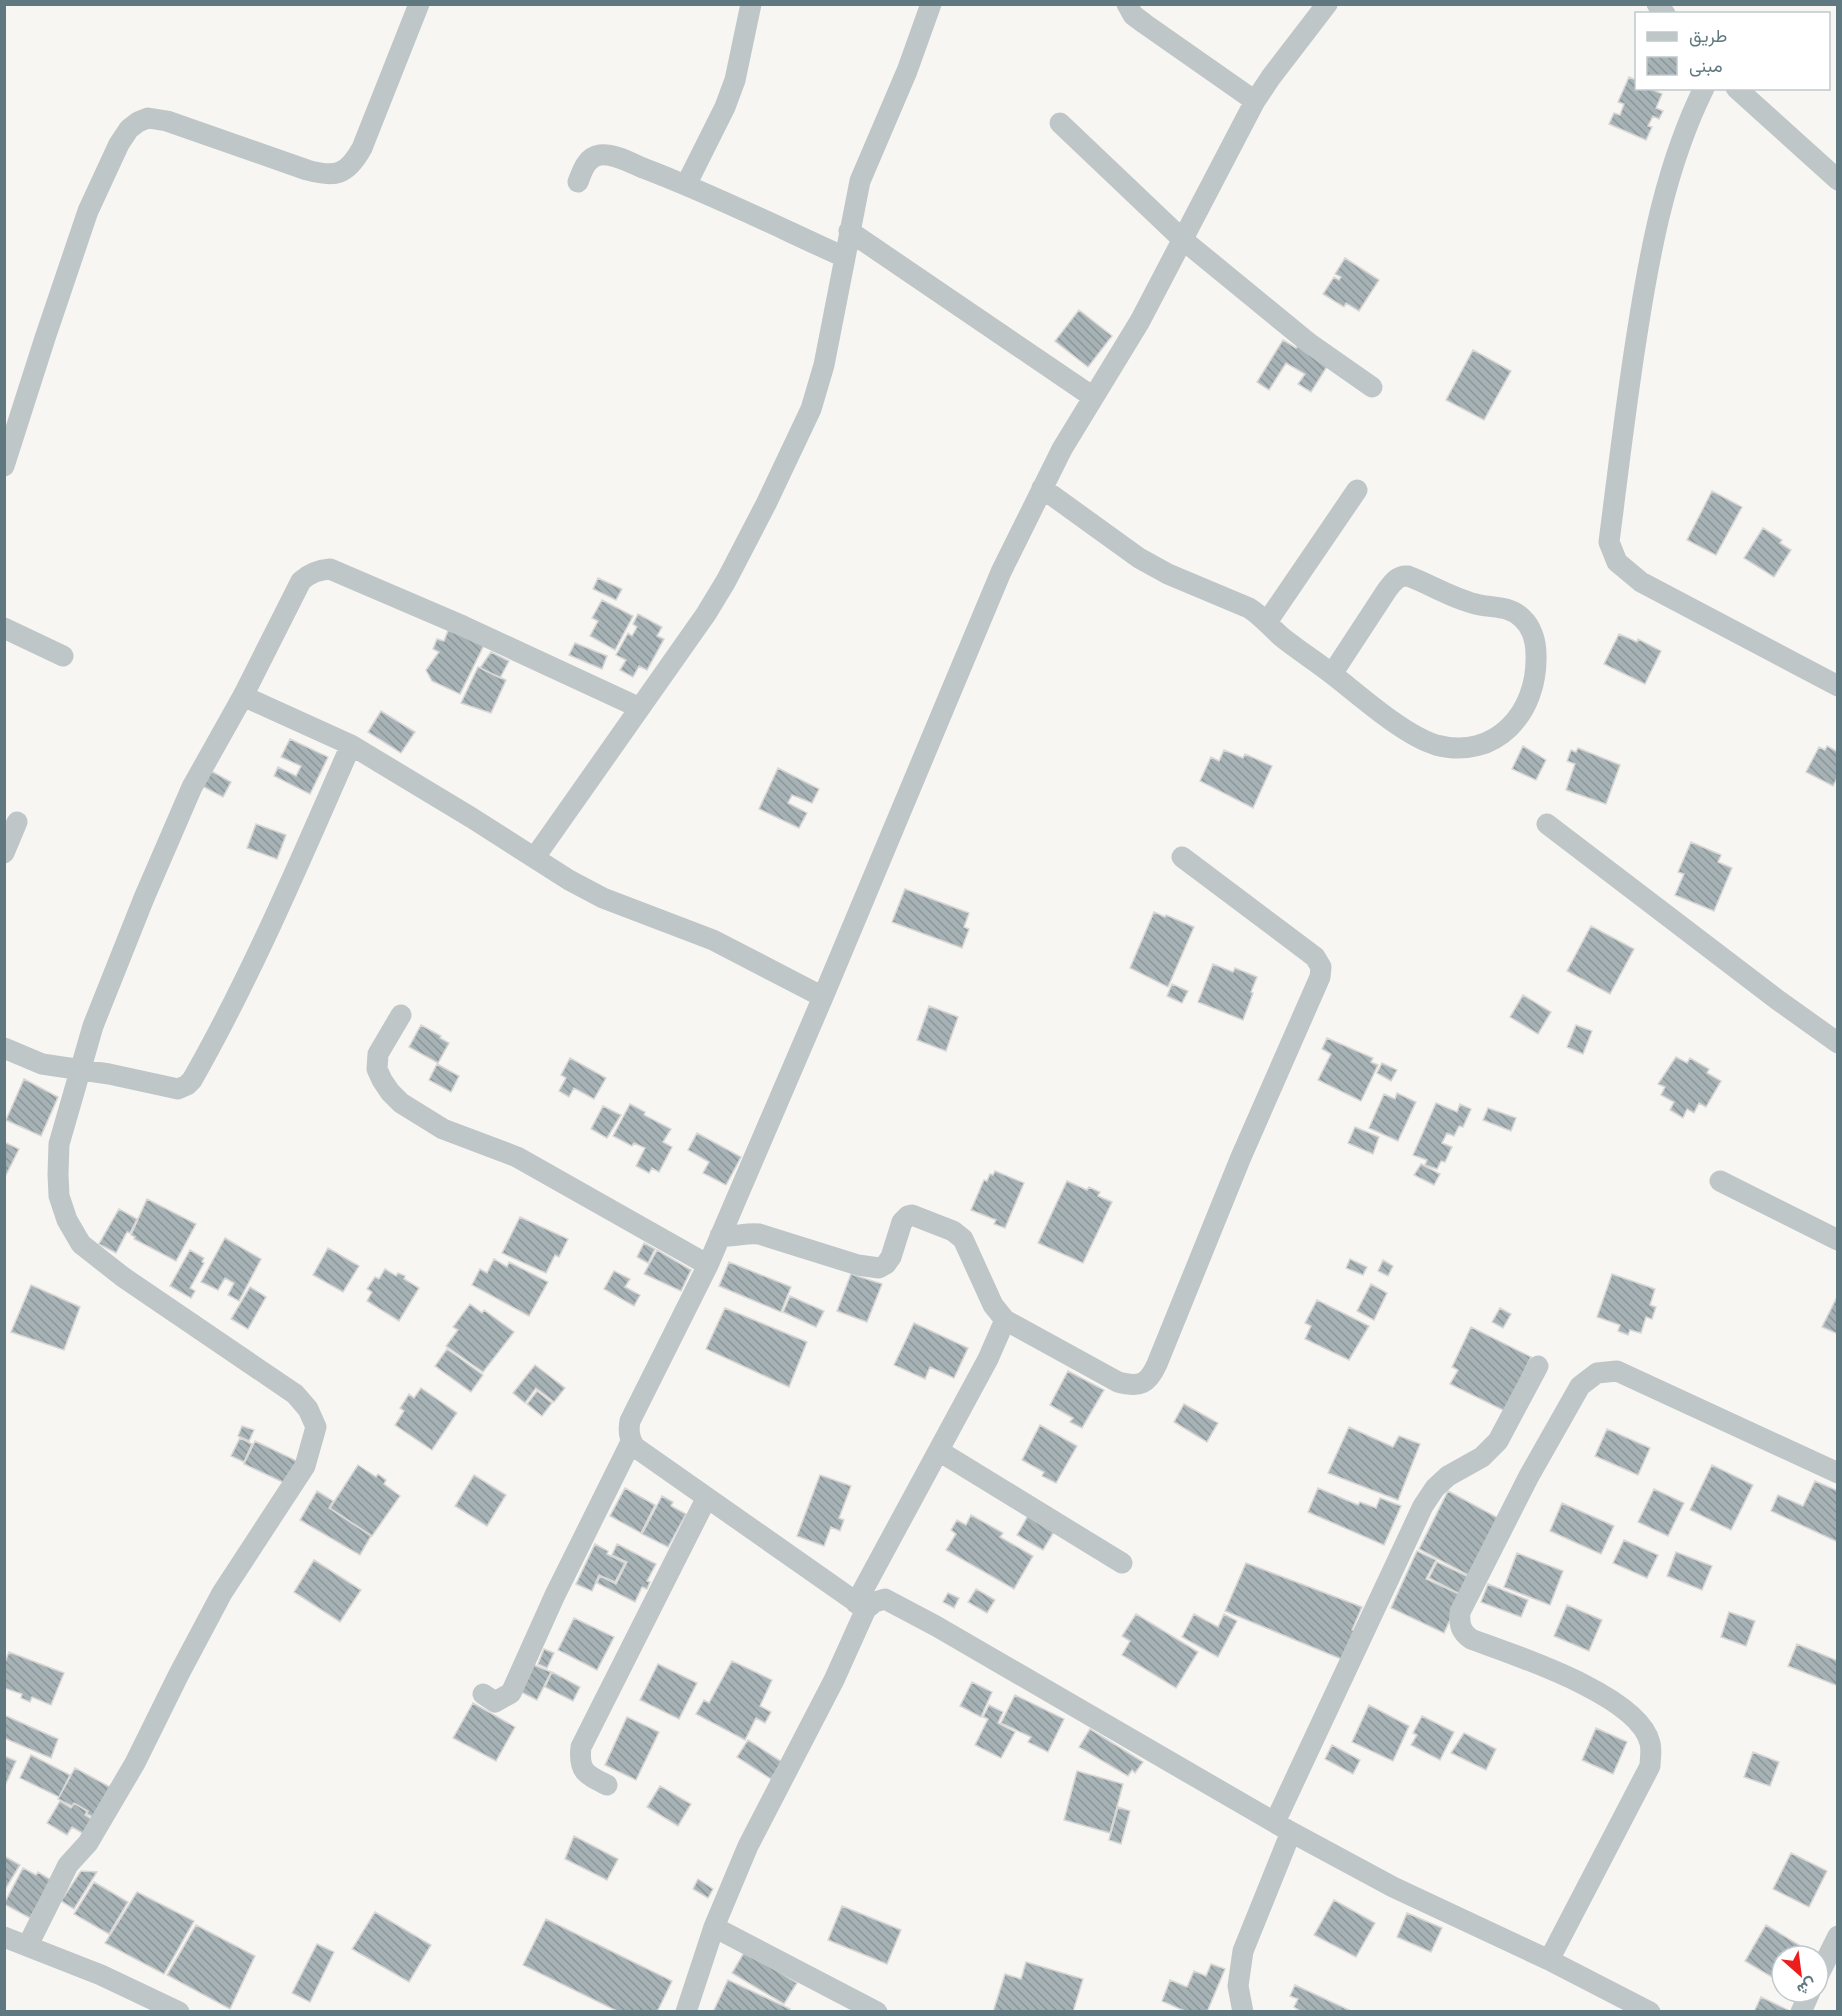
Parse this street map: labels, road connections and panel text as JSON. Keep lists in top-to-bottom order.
{
  "legend": ["طريق", "مبنى"],
  "north": "bottom right"
}
